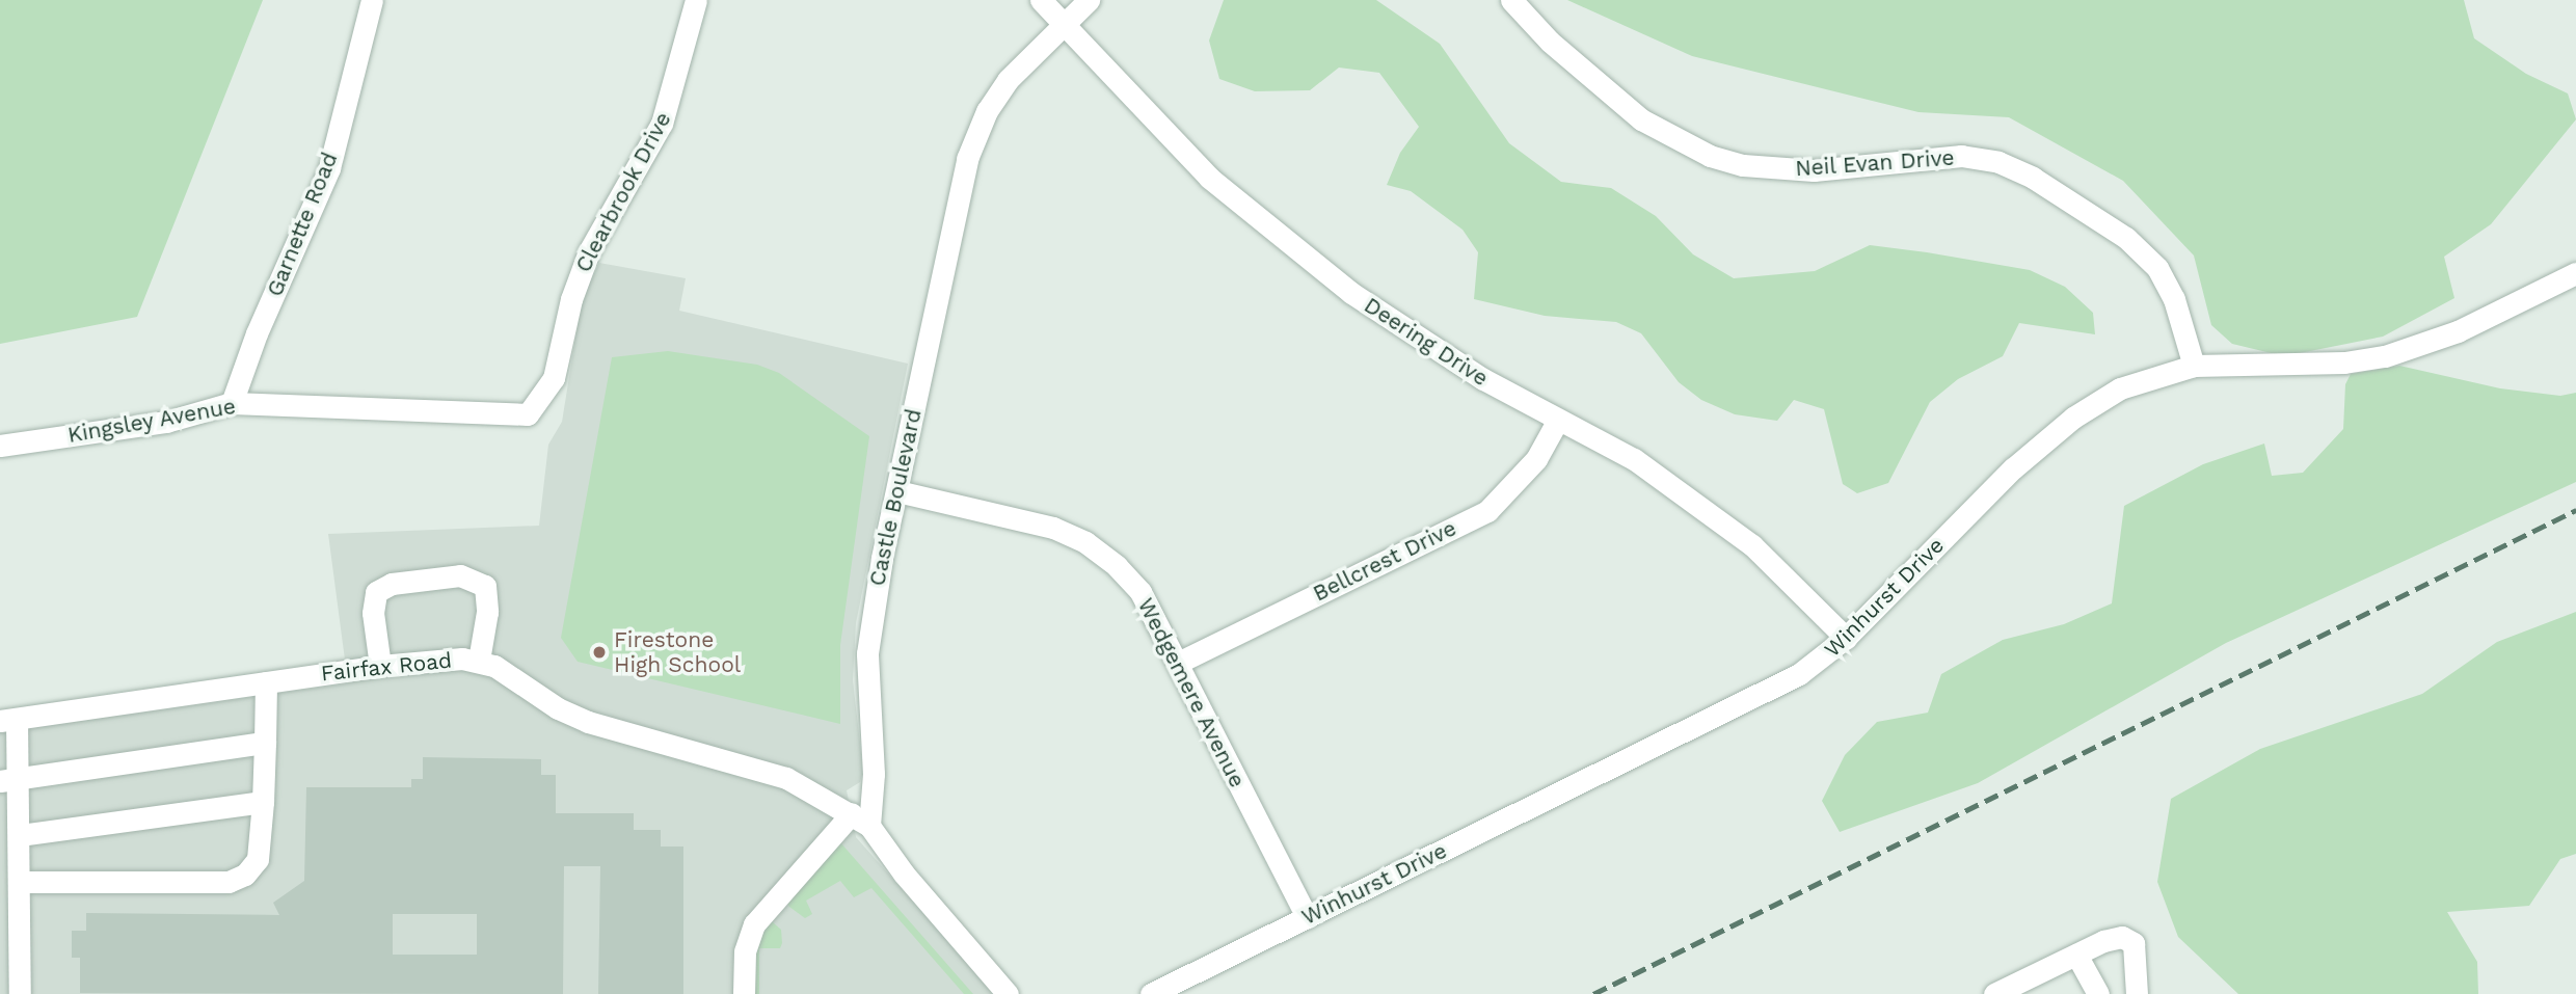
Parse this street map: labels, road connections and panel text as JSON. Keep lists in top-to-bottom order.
{
  "streets": {
    "street": [
      "Neil Evan Drive",
      "Clearbrook Drive",
      "Garnette Road",
      "Deering Drive",
      "Kingsley Avenue",
      "Castle Boulevard",
      "Bellcrest Drive",
      "Winhurst Drive",
      "Fairfax Road",
      "Wedgemere Avenue"
    ]
  },
  "crossings": [
    ["Neil Evan Drive", "Winhurst Drive"],
    ["Clearbrook Drive", "Kingsley Avenue"],
    ["Garnette Road", "Kingsley Avenue"],
    ["Deering Drive", "Castle Boulevard"],
    ["Deering Drive", "Bellcrest Drive"],
    ["Deering Drive", "Winhurst Drive"],
    ["Castle Boulevard", "Fairfax Road"],
    ["Castle Boulevard", "Wedgemere Avenue"],
    ["Bellcrest Drive", "Wedgemere Avenue"],
    ["Winhurst Drive", "Wedgemere Avenue"]
  ],
  "places": ["Firestone High School"]
}
